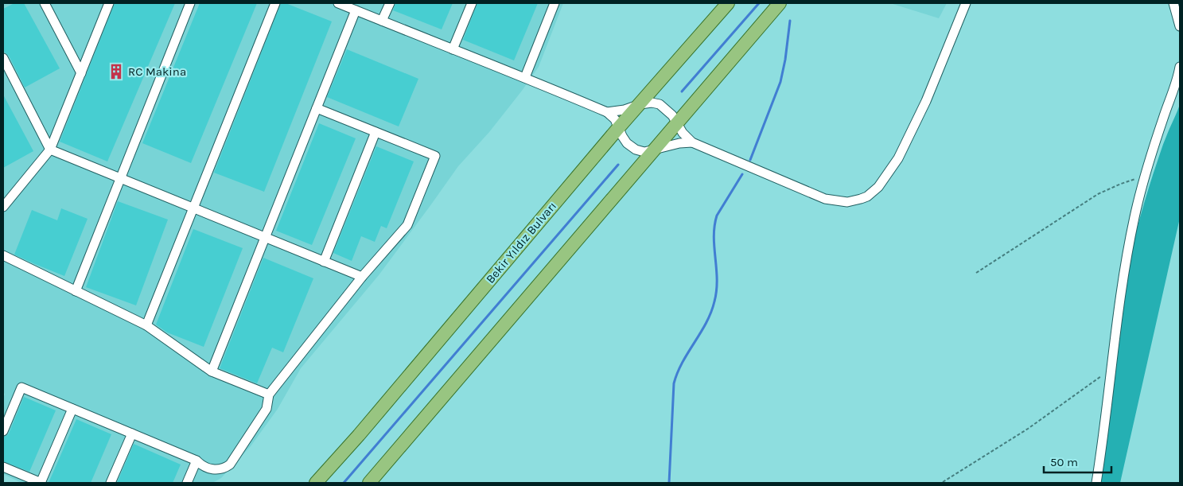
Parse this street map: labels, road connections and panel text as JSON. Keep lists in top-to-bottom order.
{
  "streets": {
    "main road": ["Bekir Yıldız Bulvarı"]
  },
  "places": {
    "building": ["RC Makina"]
  },
  "scale_bar": "50 m"
}
